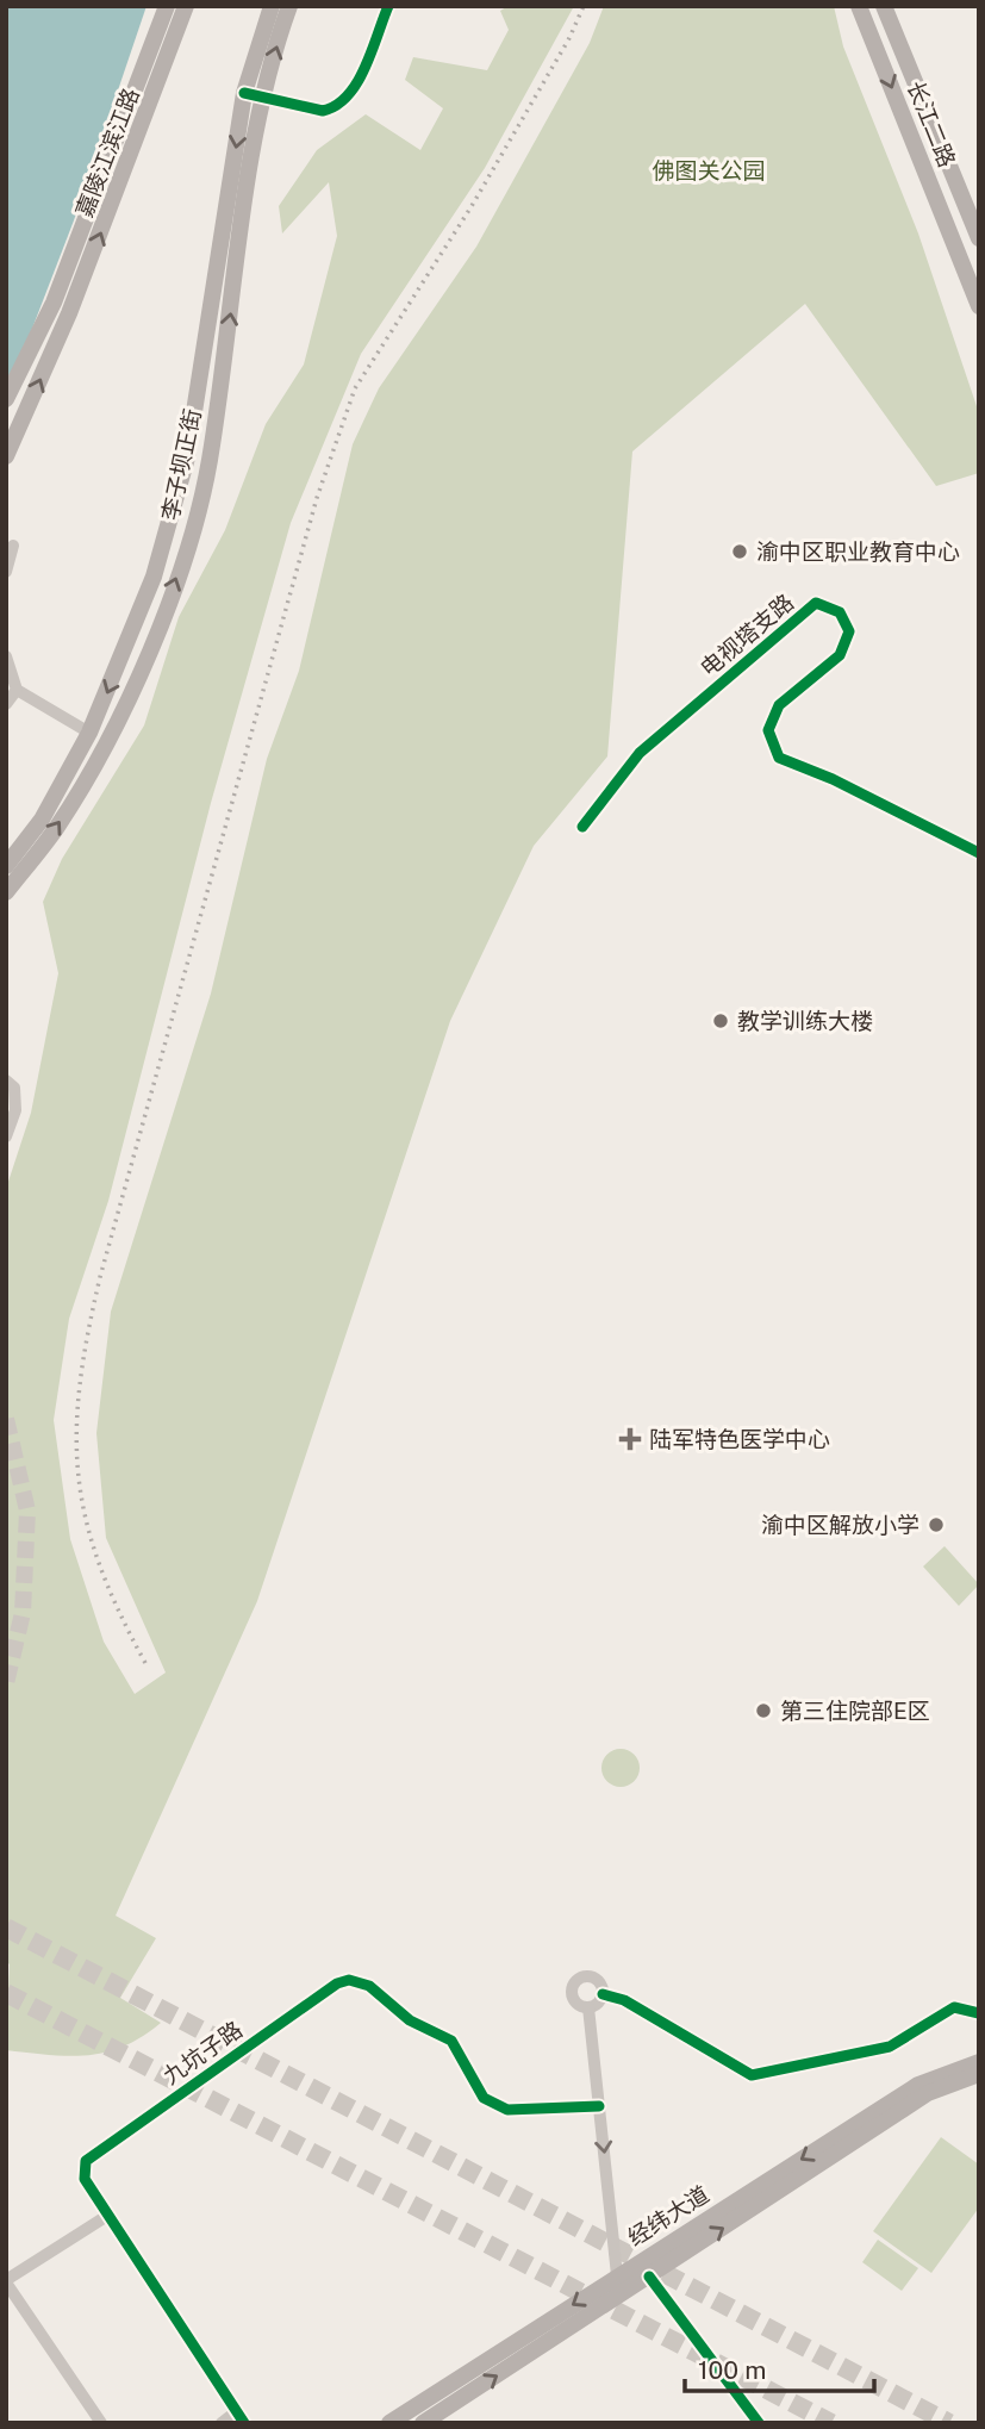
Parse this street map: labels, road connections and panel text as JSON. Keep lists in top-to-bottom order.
{
  "streets": {
    "main road": [
      "长江二路",
      "嘉陵江滨江路",
      "李子坝正街",
      "经纬大道"
    ],
    "street": ["电视塔支路", "九坑子路"]
  },
  "parks": ["佛图关公园"],
  "places": {
    "other": [
      "渝中区职业教育中心",
      "教学训练大楼",
      "渝中区解放小学",
      "第三住院部E区"
    ],
    "health": ["陆军特色医学中心"]
  },
  "scale_bar": "100 m"
}
